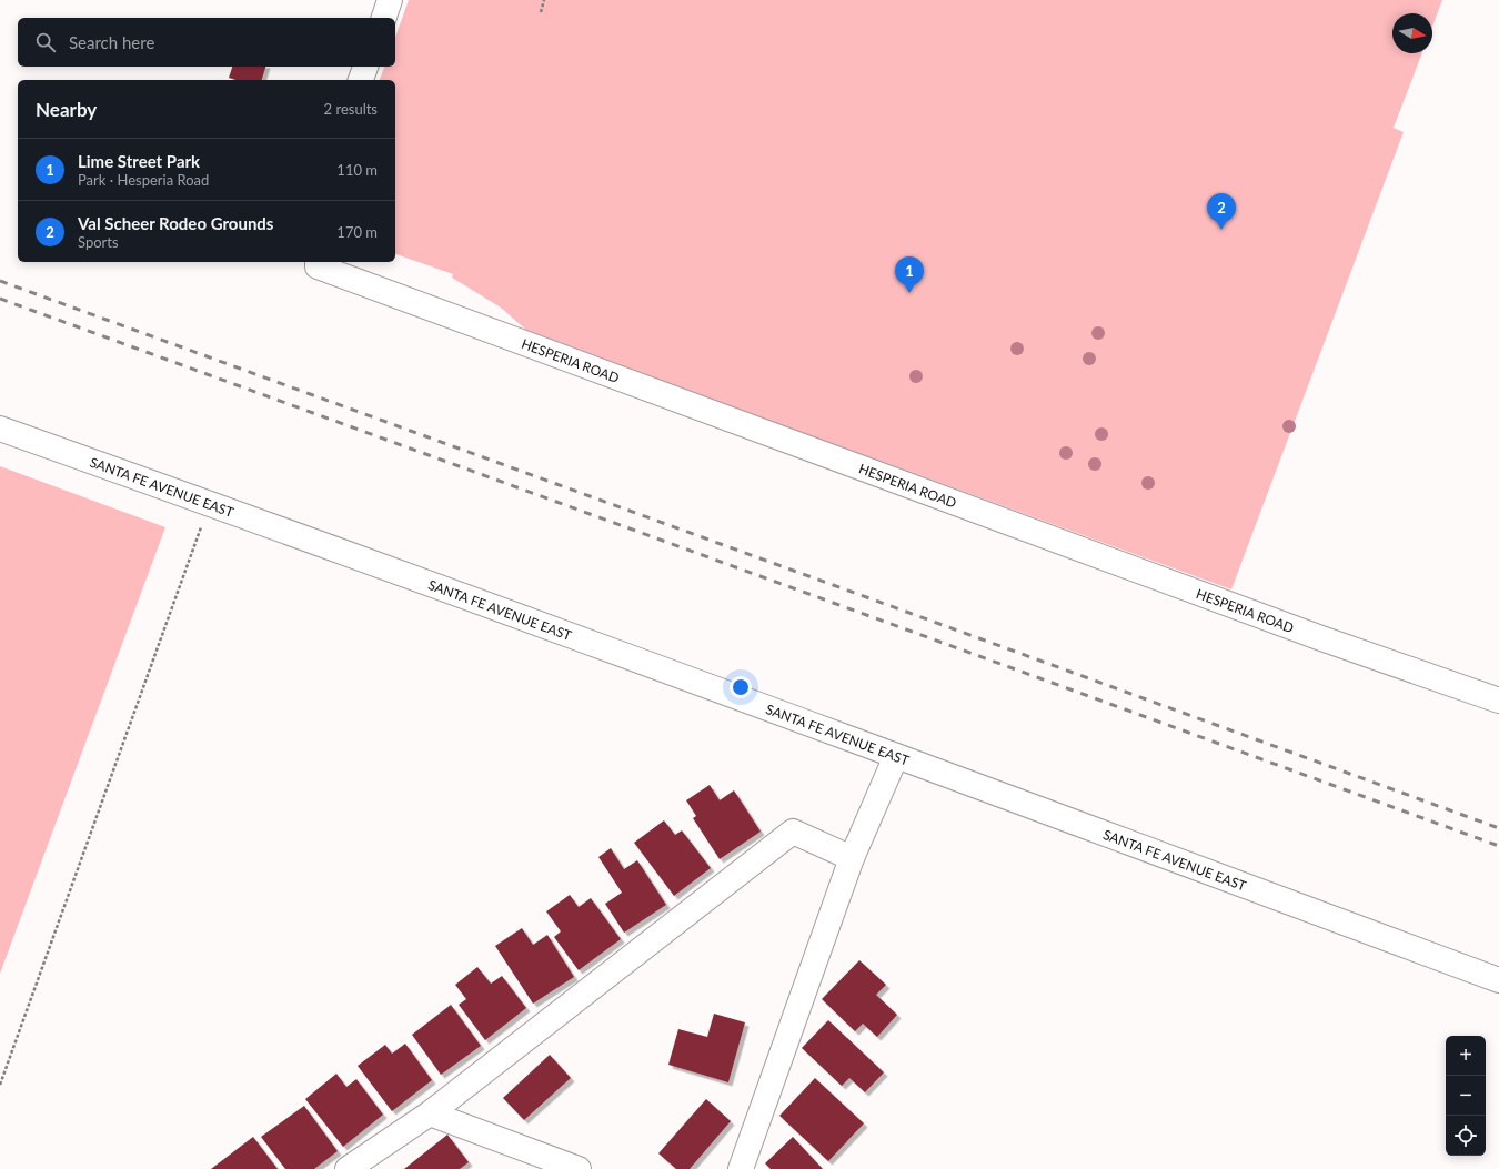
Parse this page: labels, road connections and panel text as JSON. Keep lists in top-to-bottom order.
{
  "streets": {
    "street": ["HESPERIA ROAD", "SANTA FE AVENUE EAST"]
  },
  "north": "right",
  "page": {
    "search": "Search here",
    "heading": ["Nearby", "2 results"],
    "list": [
      {
        "mark": "1",
        "name": "Lime Street Park",
        "note": "Park · Hesperia Road",
        "value": "110 m"
      },
      {
        "mark": "2",
        "name": "Val Scheer Rodeo Grounds",
        "note": "Sports",
        "value": "170 m"
      }
    ],
    "pins": ["2", "1"],
    "map_buttons": ["+", "−"]
  }
}
